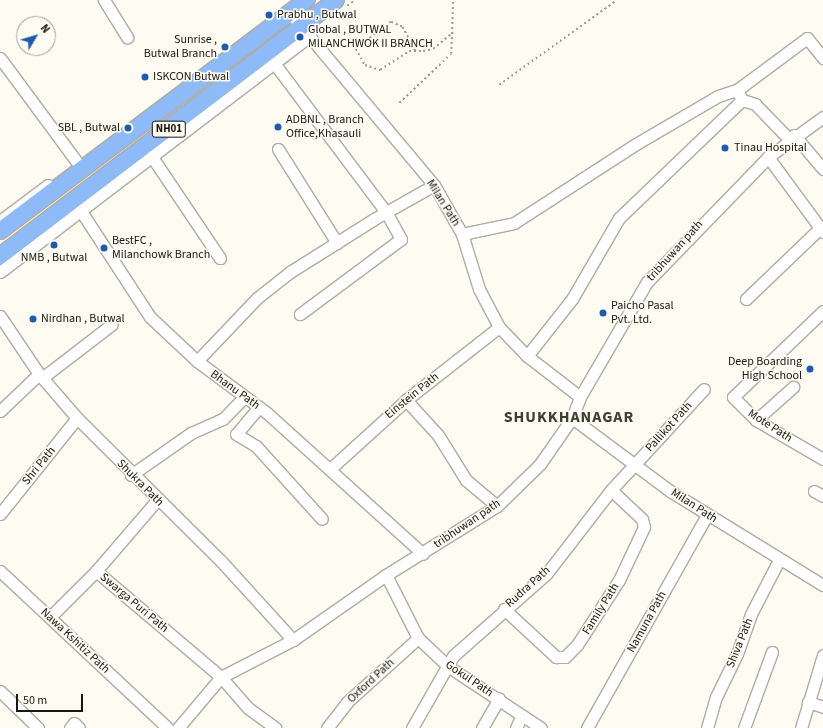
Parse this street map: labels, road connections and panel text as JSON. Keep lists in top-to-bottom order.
{
  "streets": {
    "highway": ["NH01"],
    "street": [
      "Milan Path",
      "tribhuwan path",
      "Bhanu Path",
      "Einstein Path",
      "Mote Path",
      "Pallikot Path",
      "Shri Path",
      "Shukra Path",
      "Rudra Path",
      "Swarga Puri Path",
      "Family Path",
      "Namuna Path",
      "Nawa Kshitiz Path",
      "Shiva Path",
      "Gokul Path",
      "Oxford Path"
    ]
  },
  "crossings": [
    ["NH01", "Milan Path"],
    ["NH01", "Bhanu Path"],
    ["Milan Path", "tribhuwan path"],
    ["Milan Path", "Einstein Path"],
    ["Milan Path", "Pallikot Path"],
    ["Milan Path", "Rudra Path"],
    ["Milan Path", "Namuna Path"],
    ["Milan Path", "Shiva Path"],
    ["tribhuwan path", "Bhanu Path"],
    ["tribhuwan path", "Shukra Path"],
    ["tribhuwan path", "Swarga Puri Path"],
    ["tribhuwan path", "Gokul Path"],
    ["Bhanu Path", "Einstein Path"],
    ["Pallikot Path", "Rudra Path"],
    ["Shri Path", "Shukra Path"],
    ["Rudra Path", "Family Path"],
    ["Rudra Path", "Gokul Path"],
    ["Swarga Puri Path", "Nawa Kshitiz Path"],
    ["Gokul Path", "Oxford Path"]
  ],
  "districts": ["SHUKKHANAGAR"],
  "places": [
    "Prabhu , Butwal",
    "Global , BUTWAL MILANCHWOK II BRANCH",
    "Sunrise , Butwal Branch",
    "ISKCON Butwal",
    "ADBNL , Branch Office,Khasauli",
    "SBL , Butwal",
    "Tinau Hospital",
    "NMB , Butwal",
    "BestFC , Milanchowk Branch",
    "Paicho Pasal Pvt. Ltd.",
    "Nirdhan , Butwal",
    "Deep Boarding High School"
  ],
  "scale_bar": "50 m",
  "north": "top right"
}
